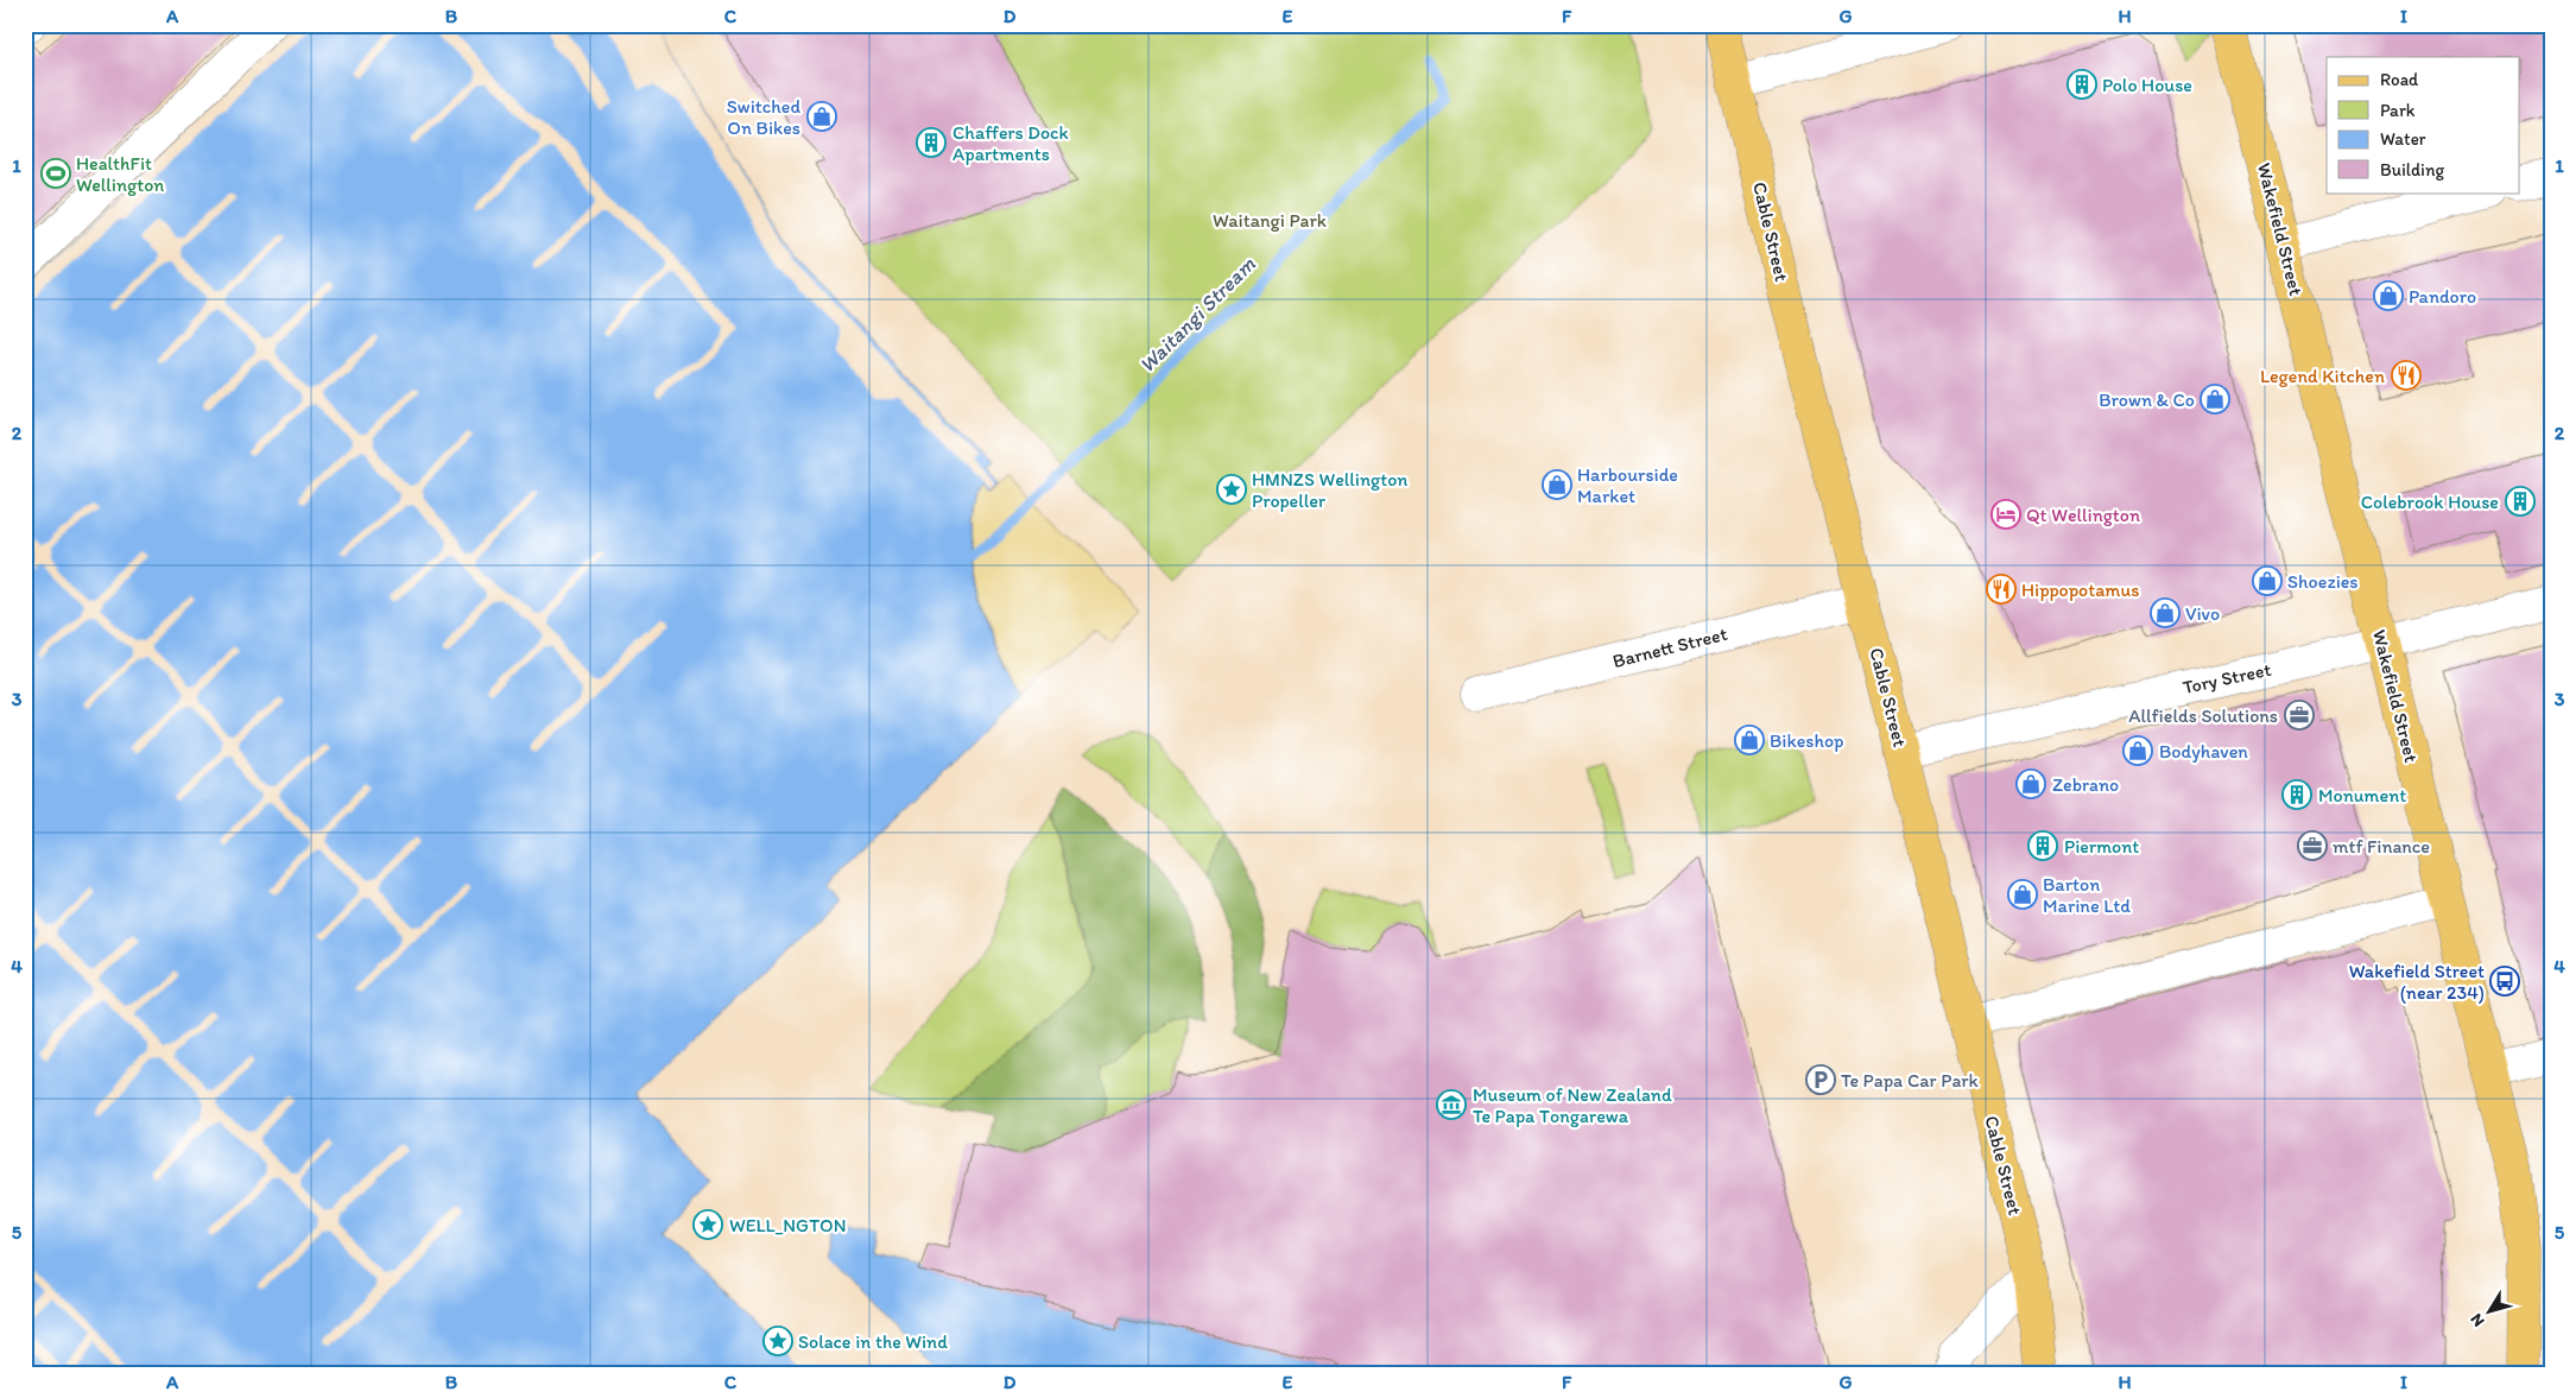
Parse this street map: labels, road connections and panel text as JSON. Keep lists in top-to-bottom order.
{
  "streets": {
    "main road": ["Wakefield Street", "Cable Street"],
    "street": ["Barnett Street", "Tory Street"]
  },
  "crossings": [
    ["Wakefield Street", "Tory Street"],
    ["Cable Street", "Barnett Street"],
    ["Cable Street", "Tory Street"]
  ],
  "water": ["Waitangi Stream"],
  "parks": ["Waitangi Park"],
  "places": {
    "building": [
      "Polo House",
      "Chaffers Dock Apartments",
      "Colebrook House",
      "Monument",
      "Piermont"
    ],
    "shop": [
      "Switched On Bikes",
      "Pandoro",
      "Brown & Co",
      "Harbourside Market",
      "Shoezies",
      "Vivo",
      "Bikeshop",
      "Bodyhaven",
      "Zebrano",
      "Barton Marine Ltd"
    ],
    "sports": ["HealthFit Wellington"],
    "restaurant": ["Legend Kitchen", "Hippopotamus"],
    "place": ["HMNZS Wellington Propeller", "WELL_NGTON", "Solace in the Wind"],
    "hotel": ["Qt Wellington"],
    "office": ["Allfields Solutions", "mtf Finance"],
    "bus stop": ["Wakefield Street (near 234)"],
    "parking": ["Te Papa Car Park"],
    "museum": ["Museum of New Zealand Te Papa Tongarewa"]
  },
  "legend": [
    "Road",
    "Park",
    "Water",
    "Building"
  ],
  "north": "bottom left",
  "grid": {
    "columns": [
      "A",
      "B",
      "C",
      "D",
      "E",
      "F",
      "G",
      "H",
      "I"
    ],
    "rows": [
      "1",
      "2",
      "3",
      "4",
      "5"
    ]
  }
}
